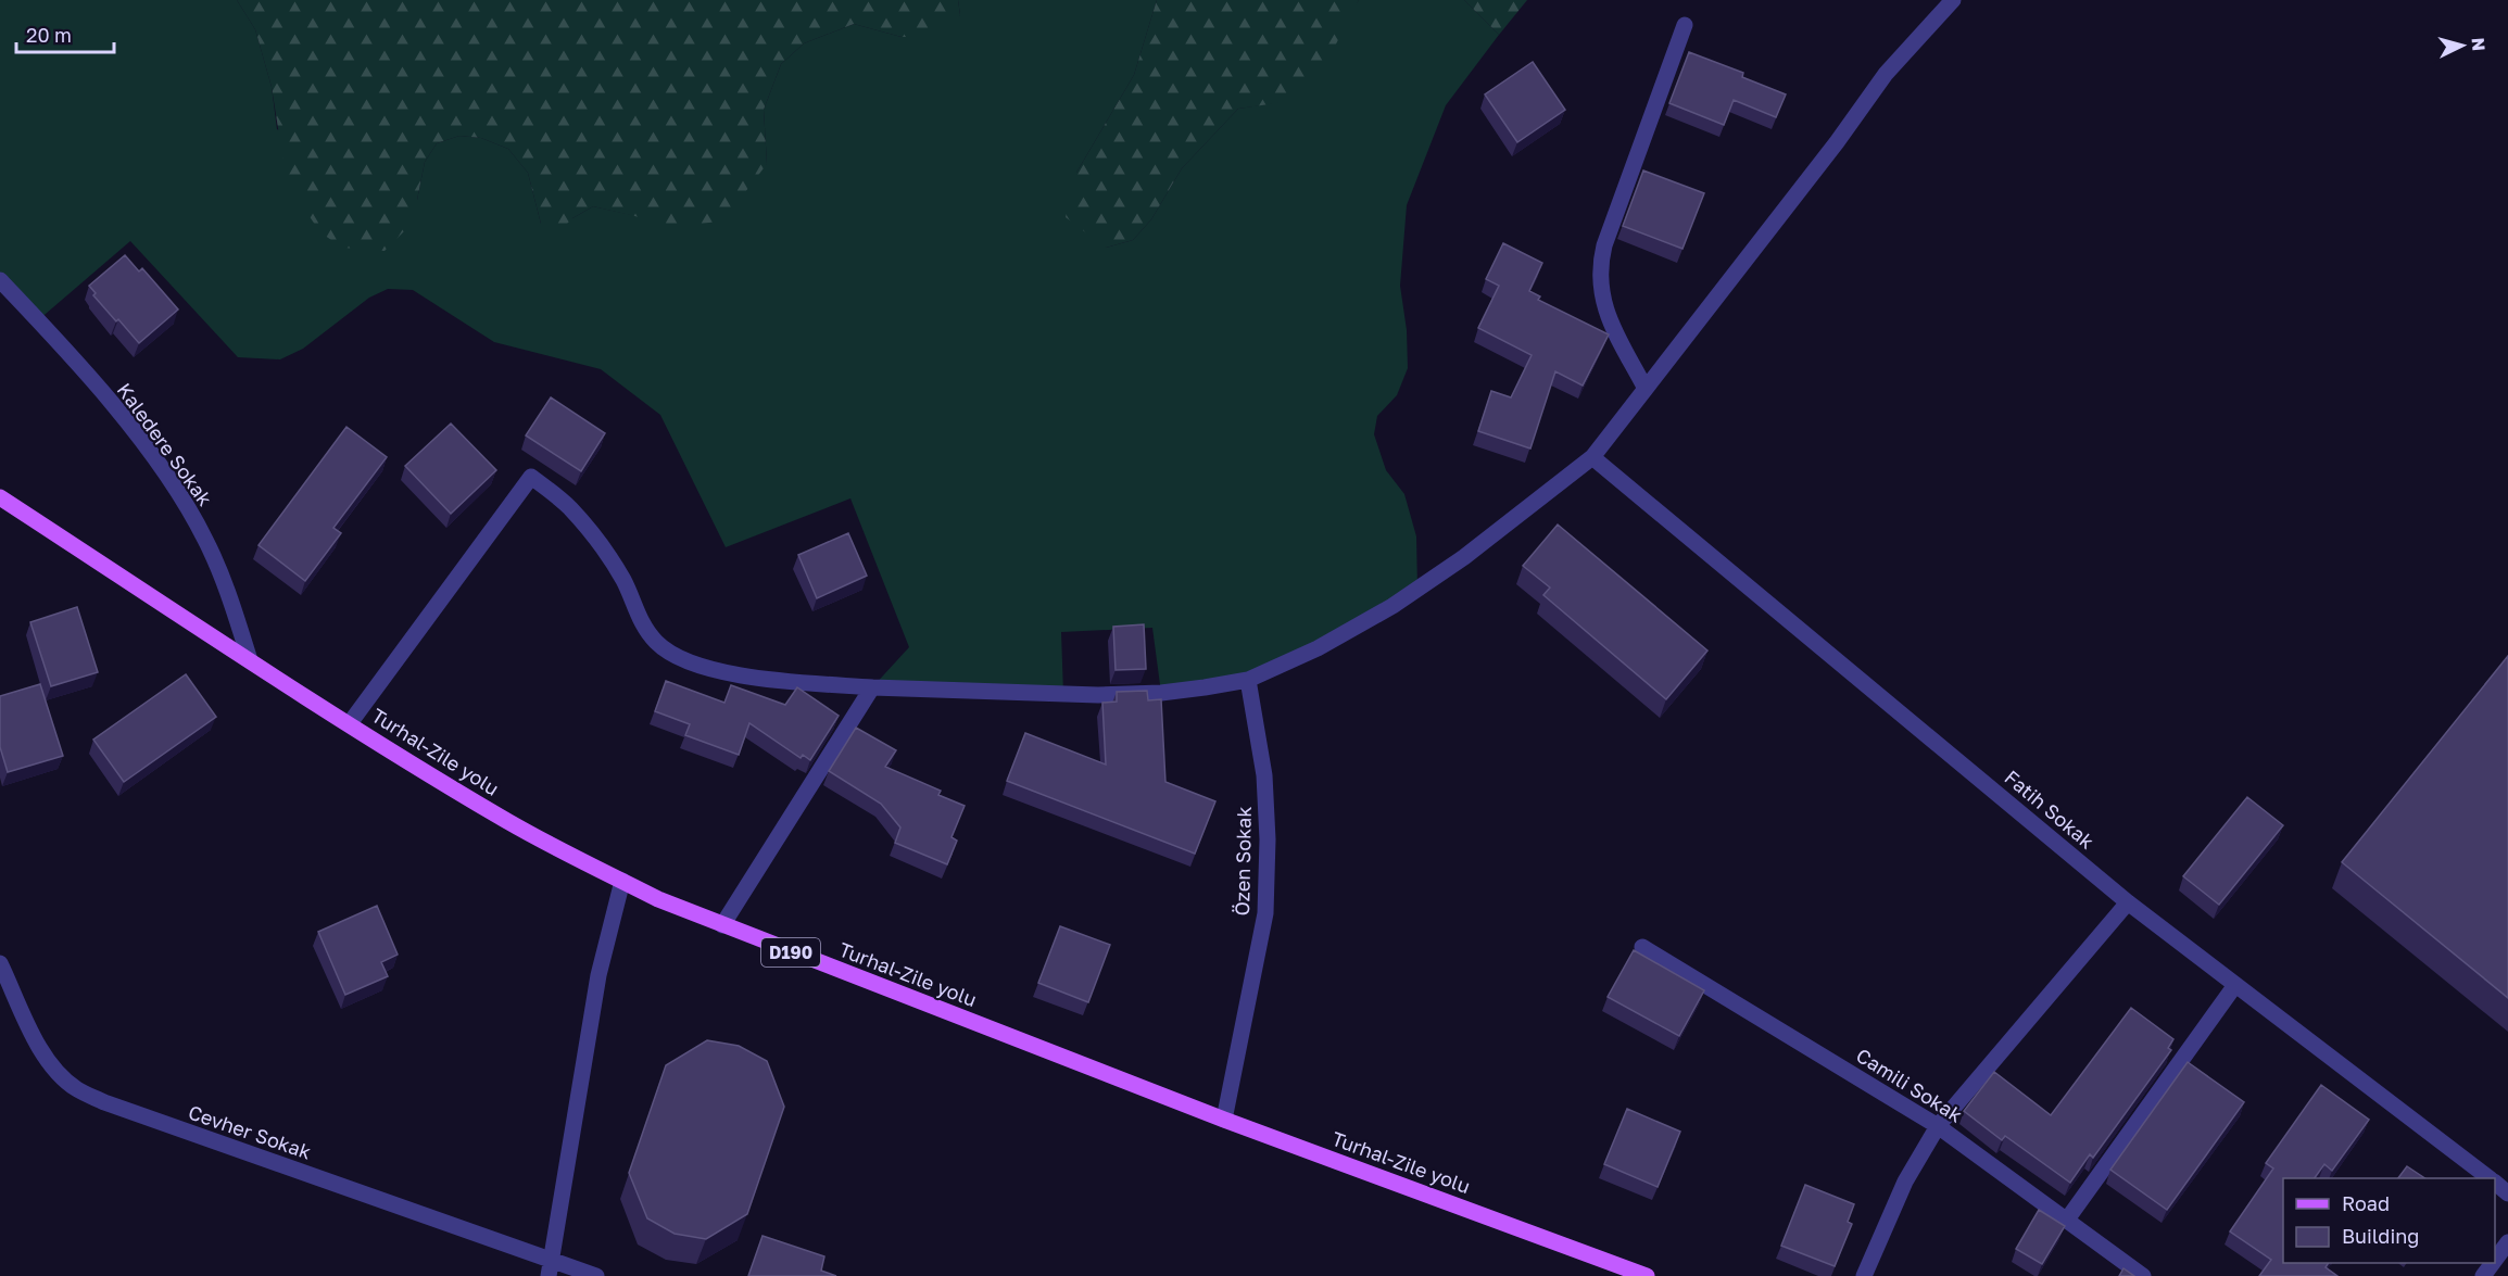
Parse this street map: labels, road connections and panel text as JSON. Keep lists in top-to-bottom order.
{
  "streets": {
    "main road": ["Turhal-Zile yolu", "D190"],
    "street": [
      "Kaledere Sokak",
      "Fatih Sokak",
      "Özen Sokak",
      "Camili Sokak",
      "Cevher Sokak"
    ]
  },
  "crossings": [
    ["Kaledere Sokak", "Turhal-Zile yolu"],
    ["Turhal-Zile yolu", "Özen Sokak"]
  ],
  "legend": ["Road", "Building"],
  "scale_bar": "20 m",
  "north": "right"
}
